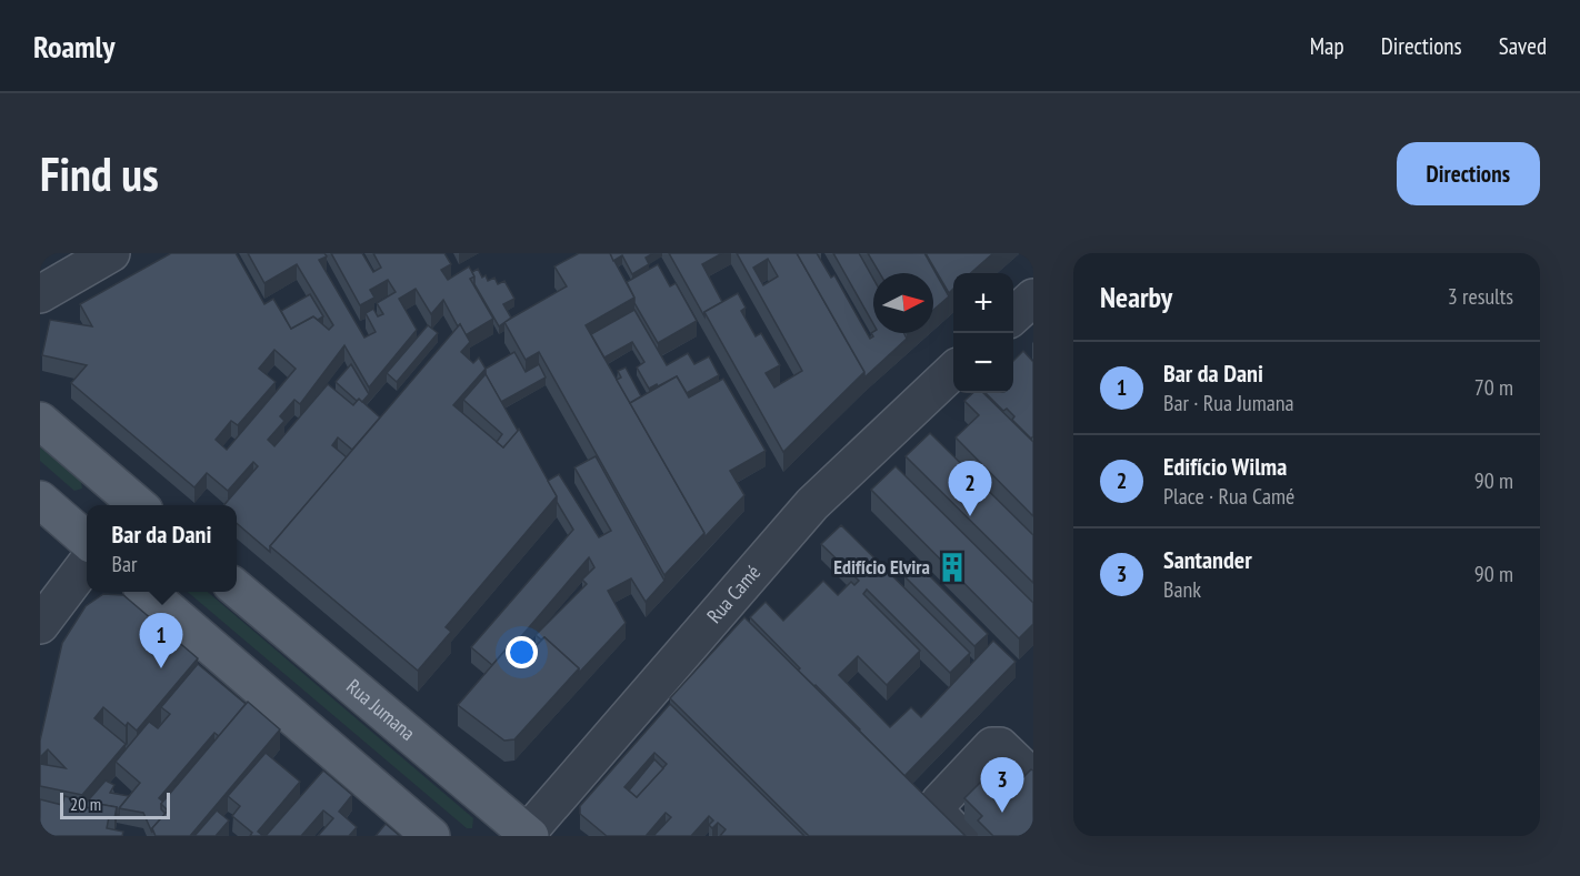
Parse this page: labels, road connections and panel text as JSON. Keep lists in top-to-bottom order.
{
  "streets": {
    "main road": ["Rua Jumana"],
    "street": ["Rua Camé"]
  },
  "crossings": [
    ["Rua Camé", "Rua Jumana"]
  ],
  "places": {
    "building": ["Edifício Elvira"]
  },
  "scale_bar": "20 m",
  "north": "right",
  "page": {
    "header": "Roamly",
    "nav": ["Map", "Directions", "Saved"],
    "buttons": "Directions",
    "title": "Find us",
    "heading": ["Nearby", "3 results"],
    "map_buttons": ["+", "−"],
    "list": [
      {
        "mark": "1",
        "name": "Bar da Dani",
        "note": "Bar · Rua Jumana",
        "value": "70 m"
      },
      {
        "mark": "2",
        "name": "Edifício Wilma",
        "note": "Place · Rua Camé",
        "value": "90 m"
      },
      {
        "mark": "3",
        "name": "Santander",
        "note": "Bank",
        "value": "90 m"
      }
    ],
    "pins": ["2", "1", "3"],
    "popup": ["Bar da Dani", "Bar"],
    "scale": "20 m"
  }
}
